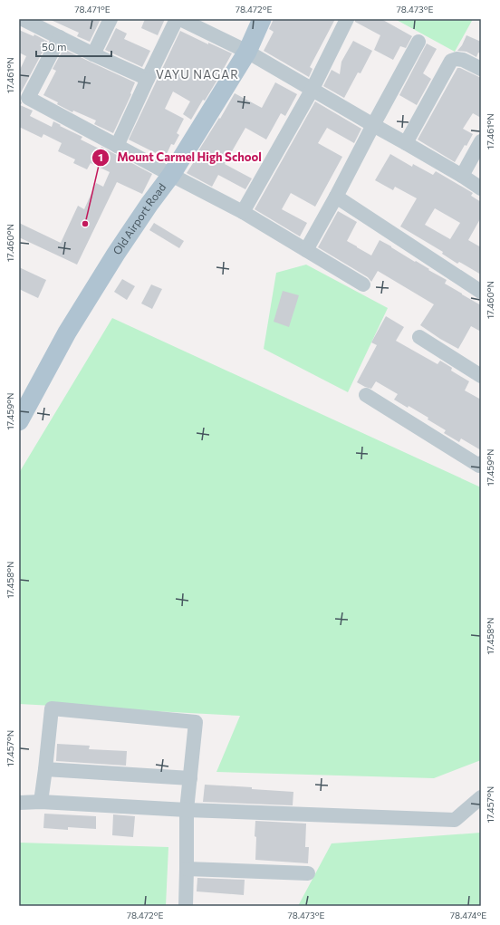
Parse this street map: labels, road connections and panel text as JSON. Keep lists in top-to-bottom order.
{
  "streets": {
    "main road": ["Old Airport Road"]
  },
  "districts": ["VAYU NAGAR"],
  "places": ["Mount Carmel High School"],
  "scale_bar": "50 m",
  "coordinates": [
    "78.471°E",
    "78.472°E",
    "78.473°E",
    "17.461°N",
    "17.460°N",
    "17.459°N",
    "17.458°N",
    "17.457°N",
    "78.474°E"
  ]
}
